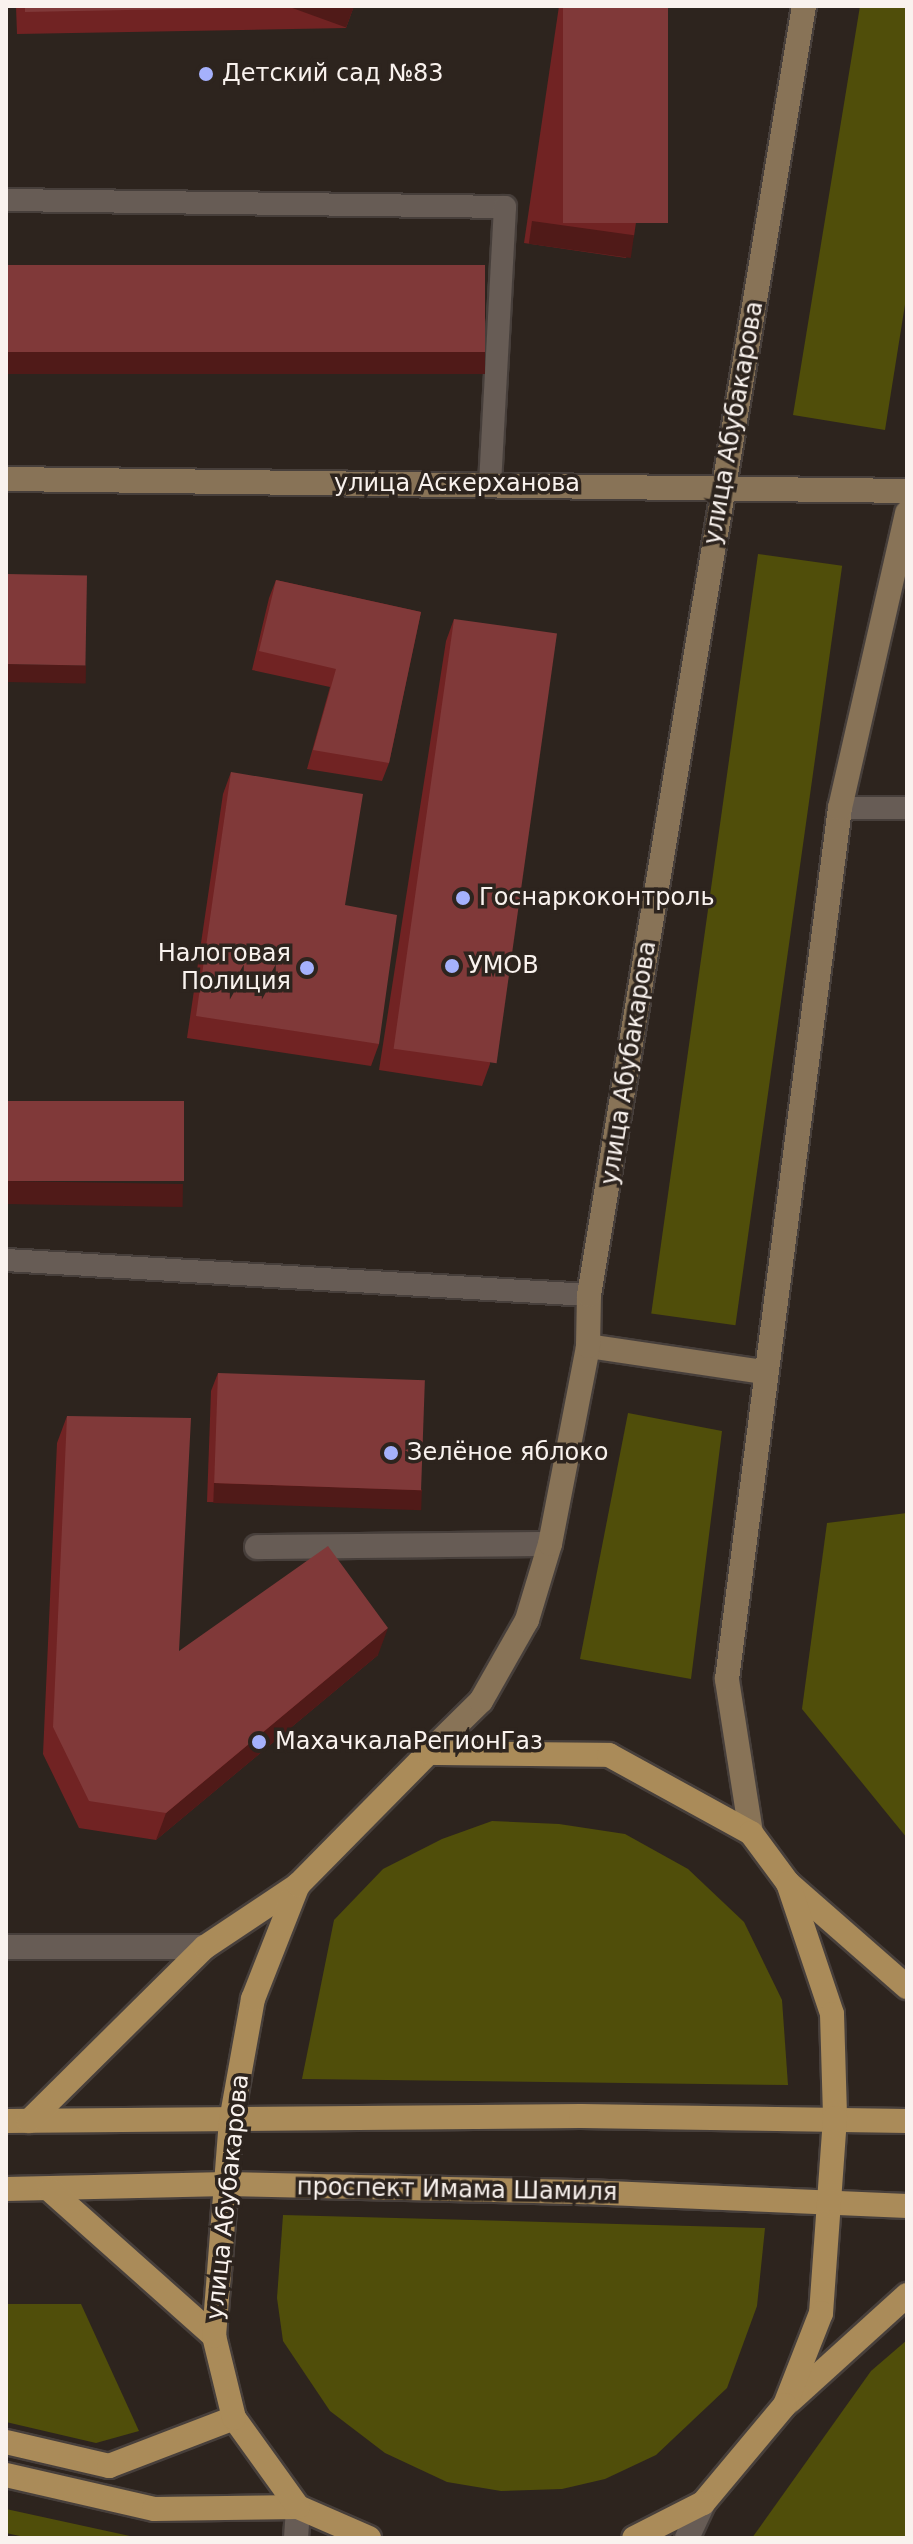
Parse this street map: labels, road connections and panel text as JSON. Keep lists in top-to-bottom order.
{
  "streets": {
    "main road": ["улица Абубакарова", "улица Аскерханова", "проспект Имама Шамиля"]
  },
  "crossings": [
    ["улица Абубакарова", "улица Аскерханова"],
    ["улица Абубакарова", "проспект Имама Шамиля"]
  ],
  "places": [
    "Детский сад №83",
    "Госнаркоконтроль",
    "УМОВ",
    "Налоговая Полиция",
    "Зелёное яблоко",
    "МахачкалаРегионГаз"
  ]
}
